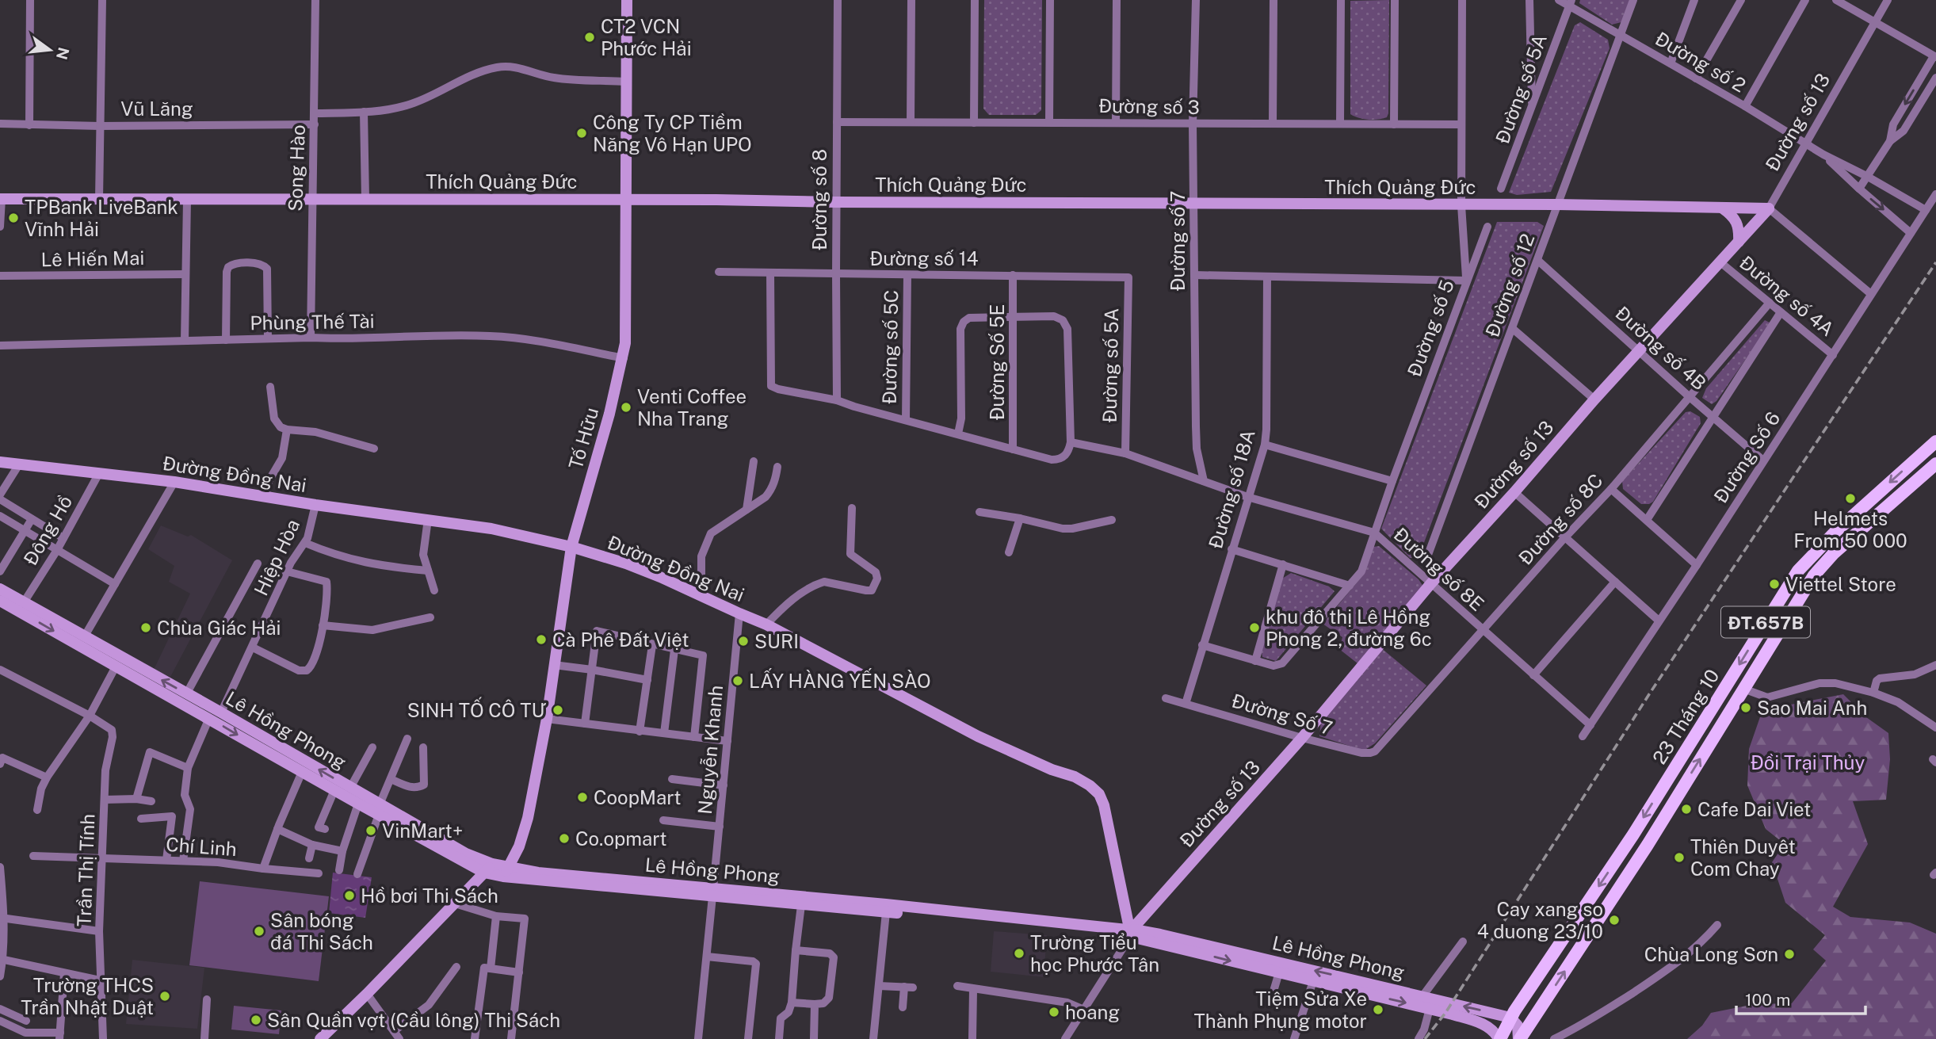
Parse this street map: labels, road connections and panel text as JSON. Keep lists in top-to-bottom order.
{
  "streets": {
    "main road": ["ĐT.657B", "23 Tháng 10"],
    "street": [
      "Đường số 2",
      "Đường số 5A",
      "Đường số 3",
      "Vũ Lăng",
      "Đường số 13",
      "Song Hào",
      "Thích Quảng Đức",
      "Đường số 8",
      "Đường số 7",
      "Lê Hiến Mai",
      "Đường số 14",
      "Đường số 12",
      "Đường số 4A",
      "Phùng Thế Tài",
      "Đường số 5",
      "Đường số 5C",
      "Đường số 4B",
      "Đường Số 5E",
      "Tố Hữu",
      "Đường Số 6",
      "Đường Đồng Nai",
      "Đường số 18A",
      "Đường số 8C",
      "Đông Hồ",
      "Hiệp Hòa",
      "Đường số 8E",
      "Đường Số 7",
      "Lê Hồng Phong",
      "Nguyễn Khanh",
      "Chí Linh",
      "Trần Thị Tính"
    ]
  },
  "crossings": [
    ["Đường số 2", "Đường số 5A"],
    ["Đường số 2", "Đường số 13"],
    ["Đường số 2", "Đường số 12"],
    ["Đường số 2", "Đường Số 6"],
    ["Đường số 5A", "Đường số 14"],
    ["Đường số 5A", "Đường số 8E"],
    ["Đường số 3", "Đường số 8"],
    ["Đường số 3", "Đường số 7"],
    ["Đường số 3", "Đường số 5"],
    ["Vũ Lăng", "Song Hào"],
    ["Đường số 13", "Thích Quảng Đức"],
    ["Đường số 13", "Đường số 12"],
    ["Đường số 13", "Đường số 4A"],
    ["Đường số 13", "Đường số 4B"],
    ["Đường số 13", "Đường Đồng Nai"],
    ["Đường số 13", "Đường số 8E"],
    ["Đường số 13", "Đường Số 7"],
    ["Đường số 13", "Lê Hồng Phong"],
    ["Song Hào", "Thích Quảng Đức"],
    ["Song Hào", "Phùng Thế Tài"],
    ["Thích Quảng Đức", "Đường số 8"],
    ["Thích Quảng Đức", "Đường số 7"],
    ["Thích Quảng Đức", "Đường số 12"],
    ["Thích Quảng Đức", "Đường số 5"],
    ["Thích Quảng Đức", "Tố Hữu"],
    ["Đường số 8", "Đường số 14"],
    ["Đường số 7", "Đường số 8E"],
    ["Đường số 14", "Đường số 5C"],
    ["Đường số 14", "Đường Số 5E"],
    ["Đường số 12", "Đường số 4B"],
    ["Đường số 12", "Đường số 8E"],
    ["Đường số 4A", "Đường Số 6"],
    ["Đường số 4A", "Đường số 8C"],
    ["Phùng Thế Tài", "Tố Hữu"],
    ["Đường số 5", "Đường số 8E"],
    ["Đường số 4B", "Đường Số 6"],
    ["Đường số 4B", "Đường số 8C"],
    ["Tố Hữu", "Đường Đồng Nai"],
    ["Tố Hữu", "Lê Hồng Phong"],
    ["Đường Số 6", "Đường số 8E"],
    ["Đường Đồng Nai", "Đông Hồ"],
    ["Đường Đồng Nai", "Hiệp Hòa"],
    ["Đường Đồng Nai", "Lê Hồng Phong"],
    ["Đường Đồng Nai", "Nguyễn Khanh"],
    ["Đường số 18A", "Đường số 8E"],
    ["Đường số 18A", "Đường Số 7"],
    ["Đường số 8C", "Đường số 8E"],
    ["Đường số 8C", "Đường Số 7"],
    ["Đông Hồ", "Lê Hồng Phong"],
    ["Hiệp Hòa", "Lê Hồng Phong"],
    ["23 Tháng 10", "Lê Hồng Phong"],
    ["Lê Hồng Phong", "Nguyễn Khanh"],
    ["Lê Hồng Phong", "Chí Linh"],
    ["Chí Linh", "Trần Thị Tính"]
  ],
  "parks": ["Đồi Trại Thủy"],
  "places": [
    "CT2 VCN Phước Hải",
    "Công Ty CP Tiềm Năng Vô Hạn UPO",
    "TPBank LiveBank Vĩnh Hải",
    "Venti Coffee Nha Trang",
    "Helmets From 50 000",
    "Viettel Store",
    "Chùa Giác Hải",
    "khu đô thị Lê Hồng Phong 2, đường 6c",
    "Cà Phê Đất Việt",
    "SURI",
    "LẤY HÀNG YẾN SÀO",
    "Sao Mai Anh",
    "SINH TỐ CÔ TƯ",
    "CoopMart",
    "Cafe Dai Viet",
    "VinMart+",
    "Co.opmart",
    "Thiên Duyêt Com Chay",
    "Hồ bơi Thi Sách",
    "Cay xang so 4 duong 23/10",
    "Sân bóng đá Thi Sách",
    "Trường Tiểu học Phước Tân",
    "Chùa Long Sơn",
    "Trường THCS Trần Nhật Duật",
    "Tiệm Sửa Xe Thành Phụng motor",
    "hoang",
    "Sân Quần vợt (Cầu lông) Thi Sách"
  ],
  "scale_bar": "100 m",
  "north": "right"
}
